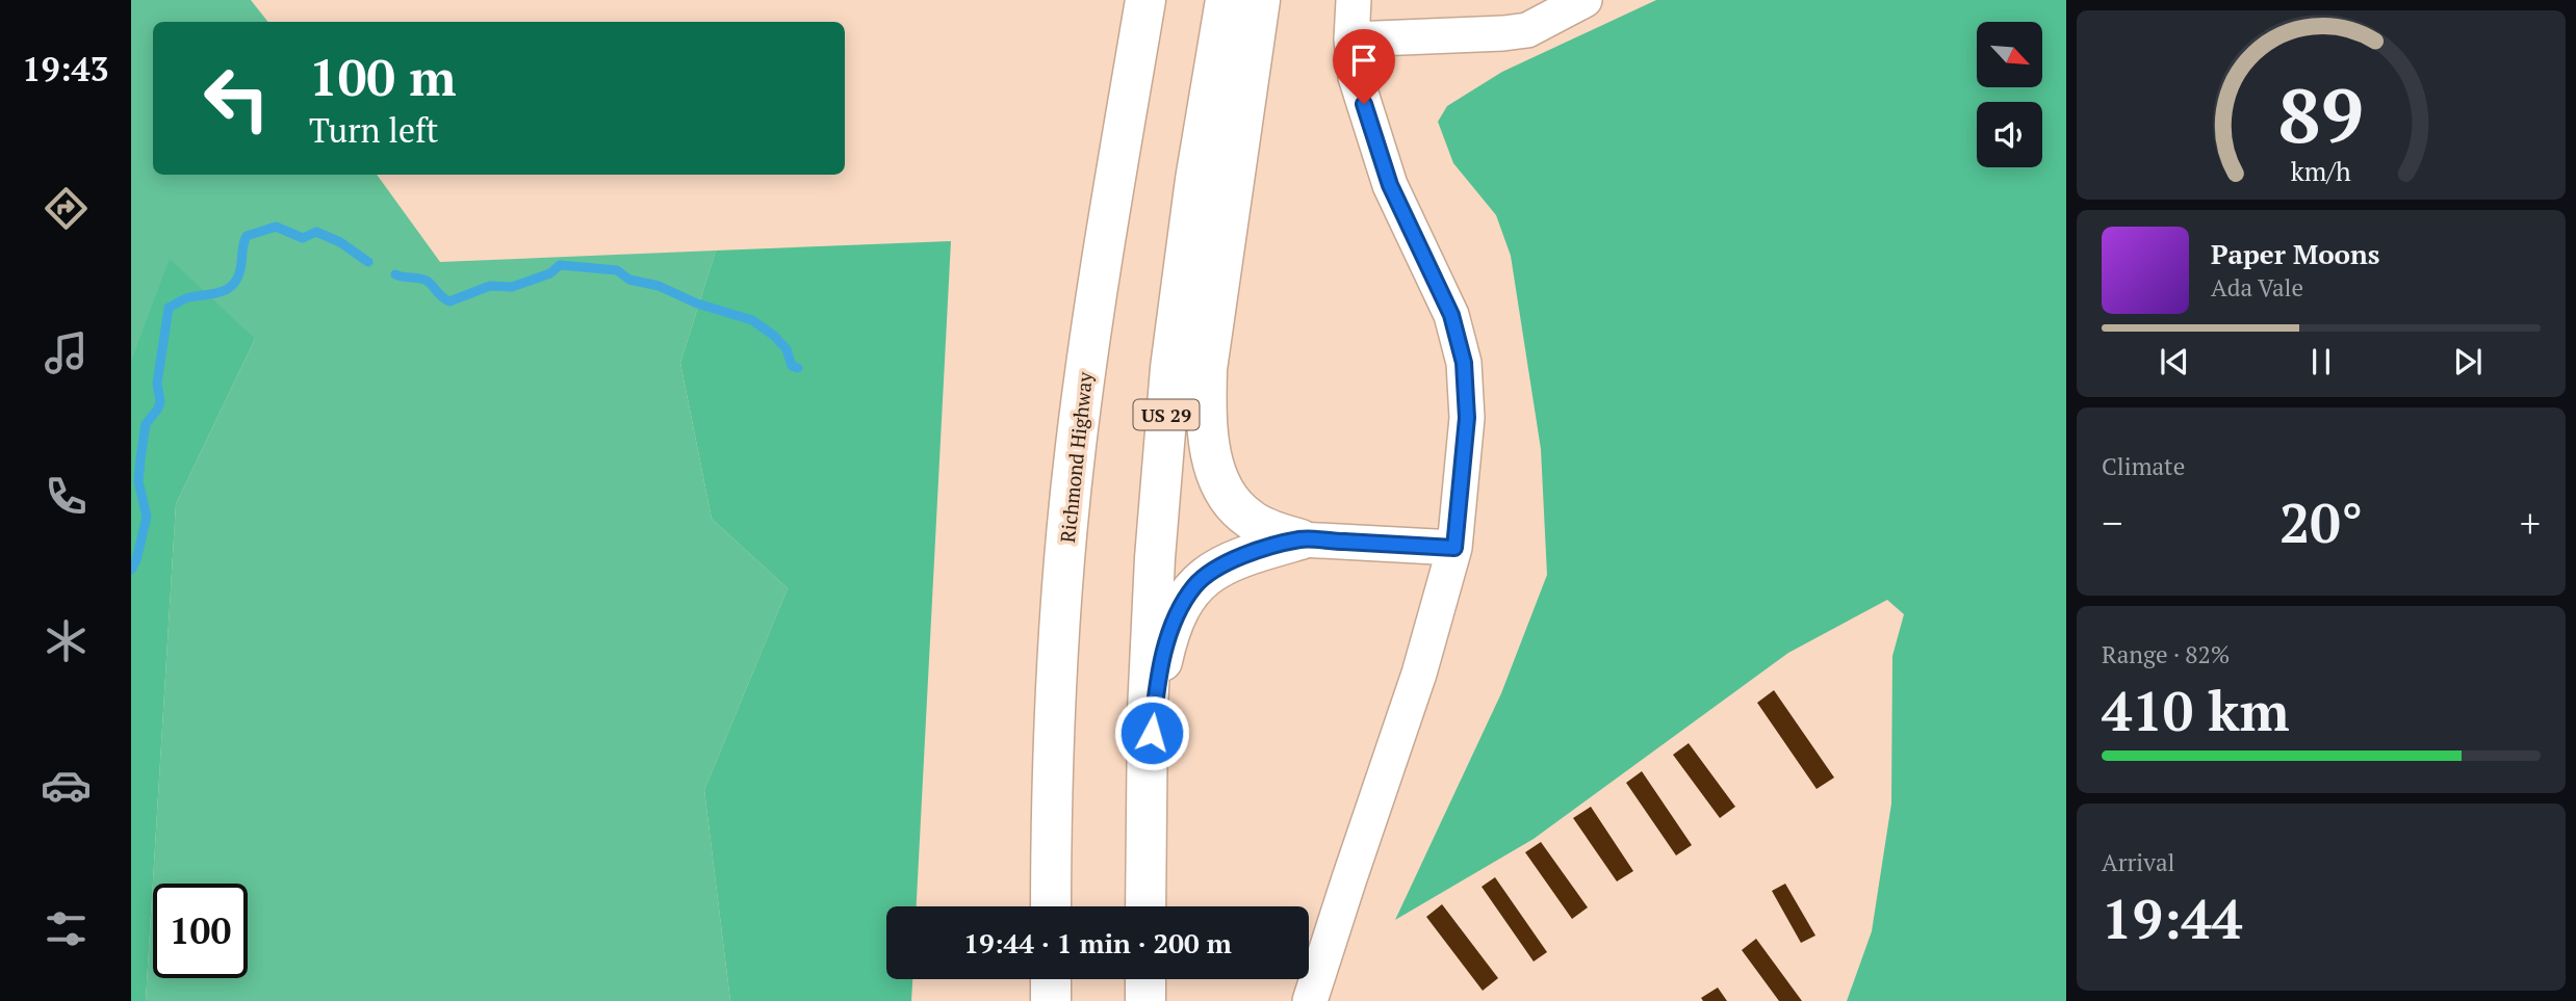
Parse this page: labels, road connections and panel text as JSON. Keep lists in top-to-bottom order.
{
  "streets": {
    "highway": ["US 29", "Richmond Highway"]
  },
  "north": "bottom right",
  "page": {
    "tabs": "19:43",
    "turn": ["100 m", "Turn left"],
    "song": ["Paper Moons", "Ada Vale"],
    "tile": [
      "Climate",
      ["Range · 82%", "410 km"],
      ["Arrival", "19:44"]
    ],
    "heat": ["−", "20°", "+"],
    "limit": "100",
    "trip": "19:44 · 1 min · 200 m",
    "gauge": ["89", "km/h"]
  }
}
